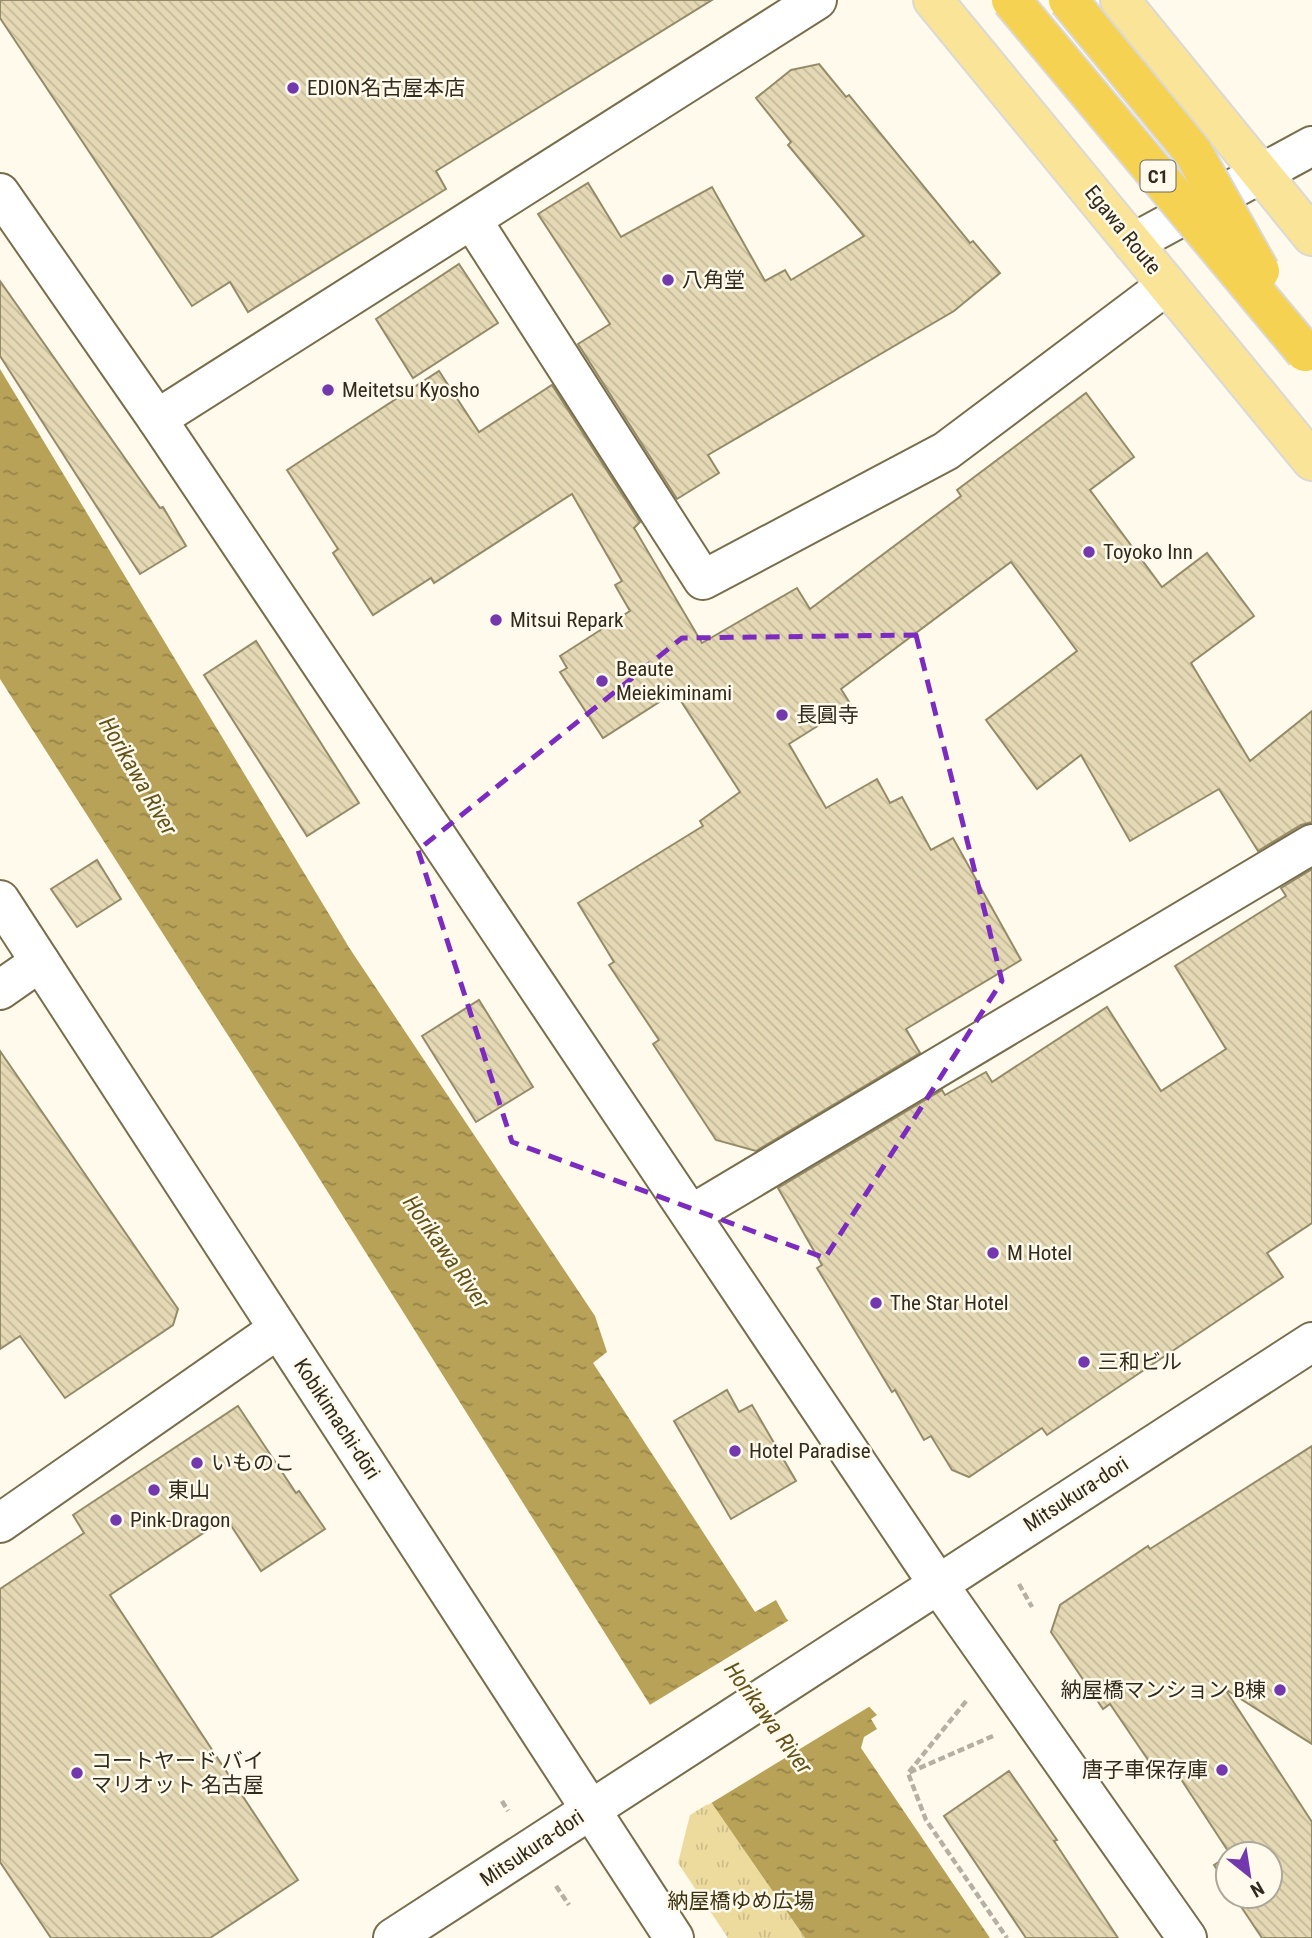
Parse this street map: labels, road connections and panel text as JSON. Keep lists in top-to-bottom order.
{
  "streets": {
    "highway": ["C1"],
    "main road": ["Egawa Route"],
    "street": ["Kobikimachi-dōri", "Mitsukura-dori"]
  },
  "crossings": [
    ["Kobikimachi-dōri", "Mitsukura-dori"]
  ],
  "water": ["Horikawa River"],
  "parks": ["納屋橋ゆめ広場"],
  "places": [
    "EDION名古屋本店",
    "八角堂",
    "Meitetsu Kyosho",
    "Toyoko Inn",
    "Mitsui Repark",
    "Beaute Meiekiminami",
    "長圓寺",
    "M Hotel",
    "The Star Hotel",
    "三和ビル",
    "Hotel Paradise",
    "いものこ",
    "東山",
    "Pink-Dragon",
    "納屋橋マンション B棟",
    "唐子車保存庫",
    "コートヤード バイ マリオット 名古屋"
  ],
  "north": "bottom right"
}
